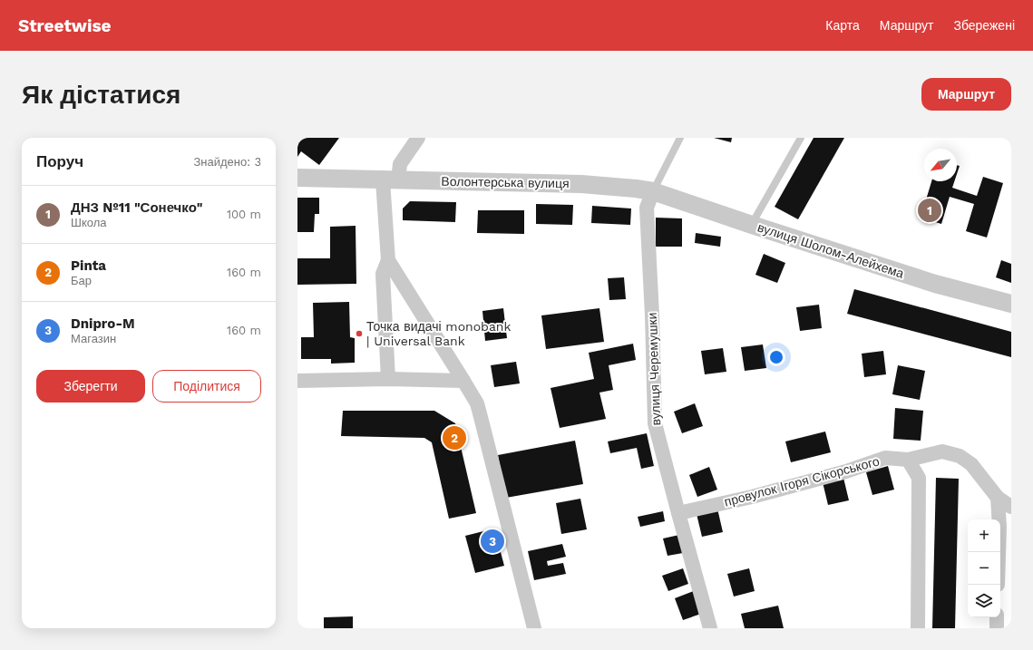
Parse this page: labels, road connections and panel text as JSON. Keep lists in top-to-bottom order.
{
  "streets": {
    "street": [
      "Волонтерська вулиця",
      "вулиця Шолом-Алейхема",
      "вулиця Черемушки",
      "провулок Ігоря Сікорського"
    ]
  },
  "crossings": [
    ["Волонтерська вулиця", "вулиця Шолом-Алейхема"],
    ["Волонтерська вулиця", "вулиця Черемушки"],
    ["вулиця Шолом-Алейхема", "вулиця Черемушки"],
    ["вулиця Черемушки", "провулок Ігоря Сікорського"]
  ],
  "places": ["Точка видачі monobank | Universal Bank"],
  "north": "bottom left",
  "page": {
    "header": "Streetwise",
    "nav": ["Карта", "Маршрут", "Збережені"],
    "buttons": [
      "Маршрут",
      ["Зберегти", "Поділитися"]
    ],
    "title": "Як дістатися",
    "heading": ["Поруч", "Знайдено: 3"],
    "list": [
      {
        "mark": "1",
        "name": "ДНЗ №11 \"Сонечко\"",
        "note": "Школа",
        "value": "100 m"
      },
      {
        "mark": "2",
        "name": "Pinta",
        "note": "Бар",
        "value": "160 m"
      },
      {
        "mark": "3",
        "name": "Dnipro-M",
        "note": "Магазин",
        "value": "160 m"
      }
    ],
    "pins": ["1", "2", "3"],
    "map_buttons": ["+", "−"]
  }
}
